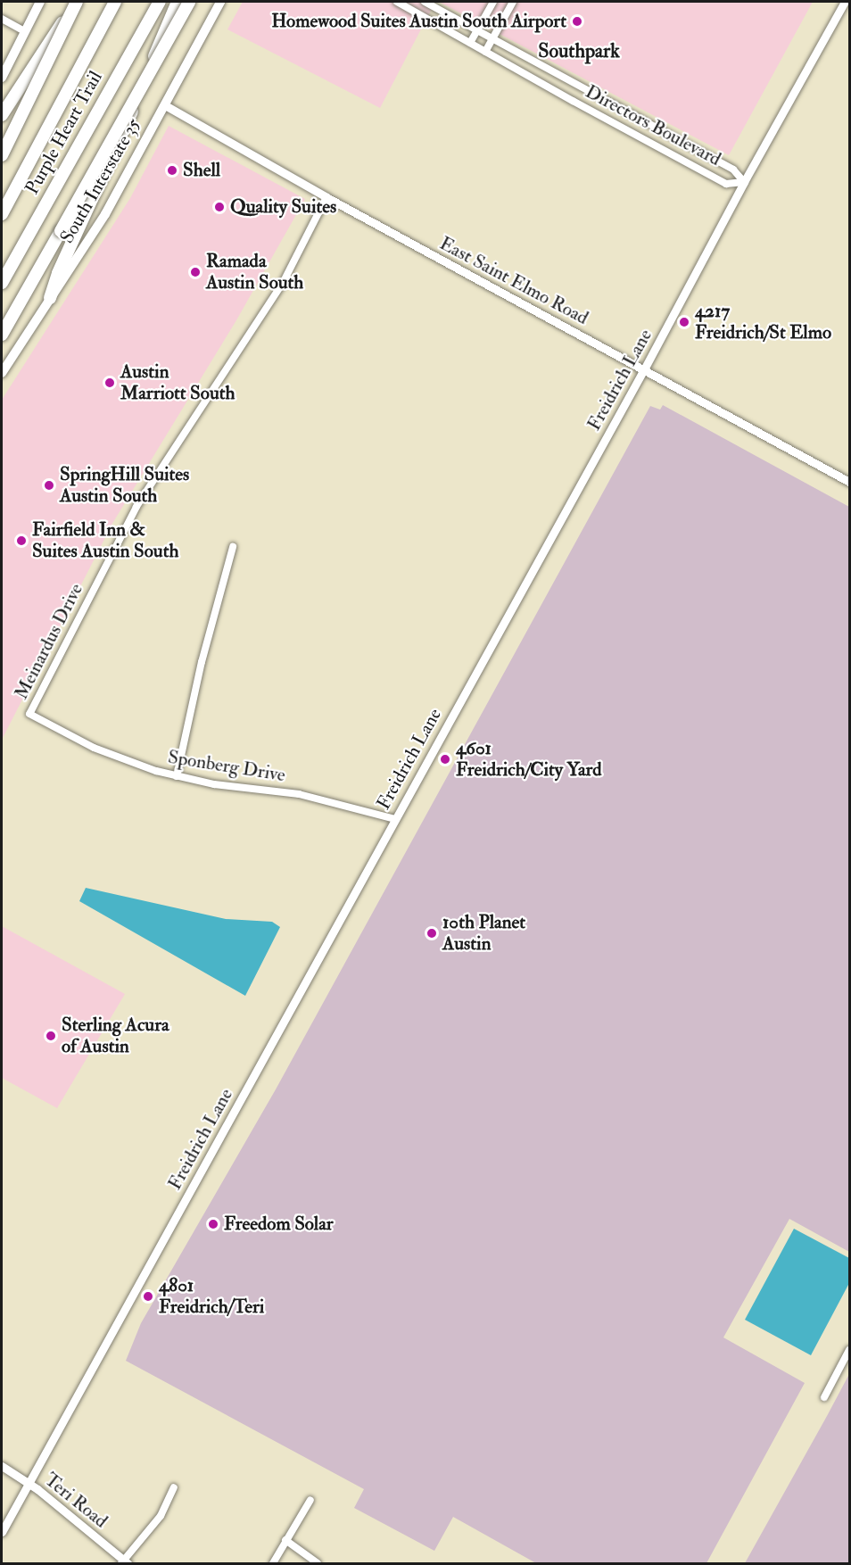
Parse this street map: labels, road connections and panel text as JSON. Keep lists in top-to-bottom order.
{
  "streets": {
    "highway": ["Purple Heart Trail"],
    "main road": ["South Interstate 35"],
    "street": [
      "Directors Boulevard",
      "East Saint Elmo Road",
      "Freidrich Lane",
      "Meinardus Drive",
      "Sponberg Drive",
      "Teri Road"
    ]
  },
  "crossings": [
    ["Directors Boulevard", "Freidrich Lane"],
    ["South Interstate 35", "East Saint Elmo Road"],
    ["East Saint Elmo Road", "Freidrich Lane"],
    ["East Saint Elmo Road", "Meinardus Drive"],
    ["Freidrich Lane", "Sponberg Drive"],
    ["Freidrich Lane", "Teri Road"],
    ["Meinardus Drive", "Sponberg Drive"]
  ],
  "districts": ["Southpark"],
  "places": [
    "Homewood Suites Austin South Airport",
    "Shell",
    "Quality Suites",
    "Ramada Austin South",
    "4217 Freidrich/St Elmo",
    "Austin Marriott South",
    "SpringHill Suites Austin South",
    "Fairfield Inn & Suites Austin South",
    "4601 Freidrich/City Yard",
    "10th Planet Austin",
    "Sterling Acura of Austin",
    "Freedom Solar",
    "4801 Freidrich/Teri"
  ]
}
